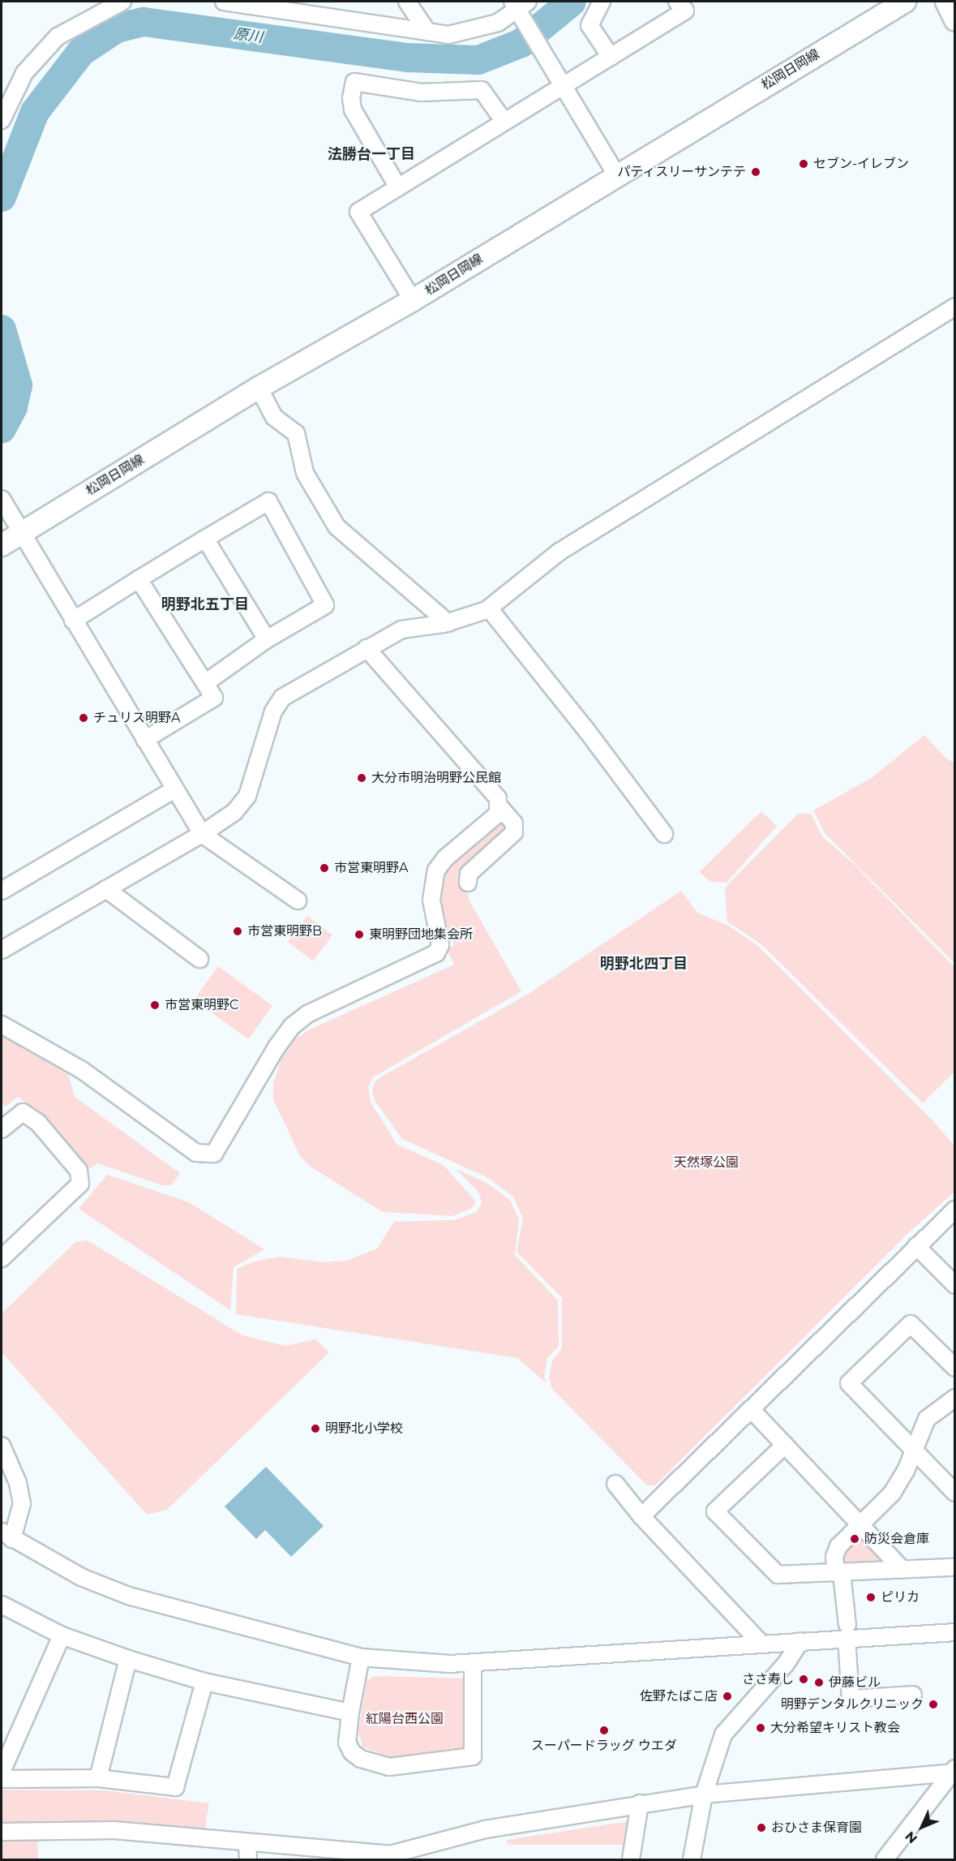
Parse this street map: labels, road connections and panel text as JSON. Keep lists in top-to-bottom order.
{
  "streets": {
    "main road": ["松岡日岡線"]
  },
  "districts": ["法勝台一丁目", "明野北五丁目", "明野北四丁目"],
  "water": ["原川"],
  "parks": ["天然塚公園", "紅陽台西公園"],
  "places": [
    "セブン-イレブン",
    "パティスリーサンテテ",
    "チュリス明野A",
    "大分市明治明野公民館",
    "市営東明野A",
    "市営東明野B",
    "東明野団地集会所",
    "市営東明野C",
    "明野北小学校",
    "防災会倉庫",
    "ピリカ",
    "ささ寿し",
    "伊藤ビル",
    "佐野たばこ店",
    "明野デンタルクリニック",
    "大分希望キリスト教会",
    "スーパードラッグ ウエダ",
    "おひさま保育園"
  ],
  "north": "bottom left"
}
